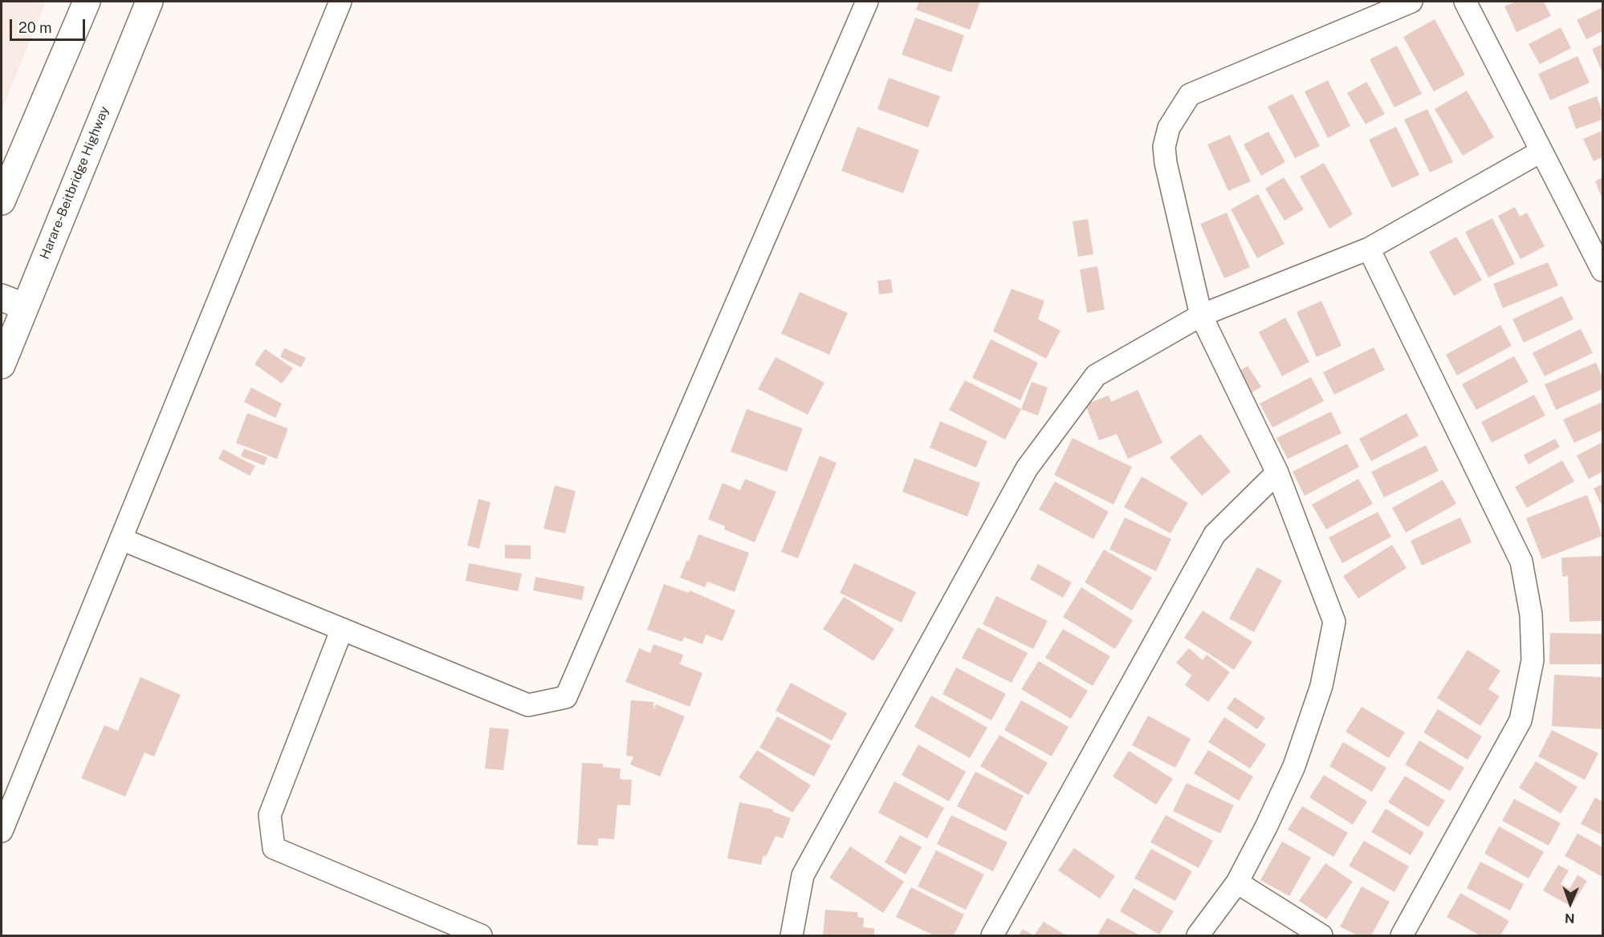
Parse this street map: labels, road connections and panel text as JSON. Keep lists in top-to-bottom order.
{
  "streets": {
    "highway": ["Harare-Beitbridge Highway"]
  },
  "scale_bar": "20 m",
  "north": "bottom"
}
